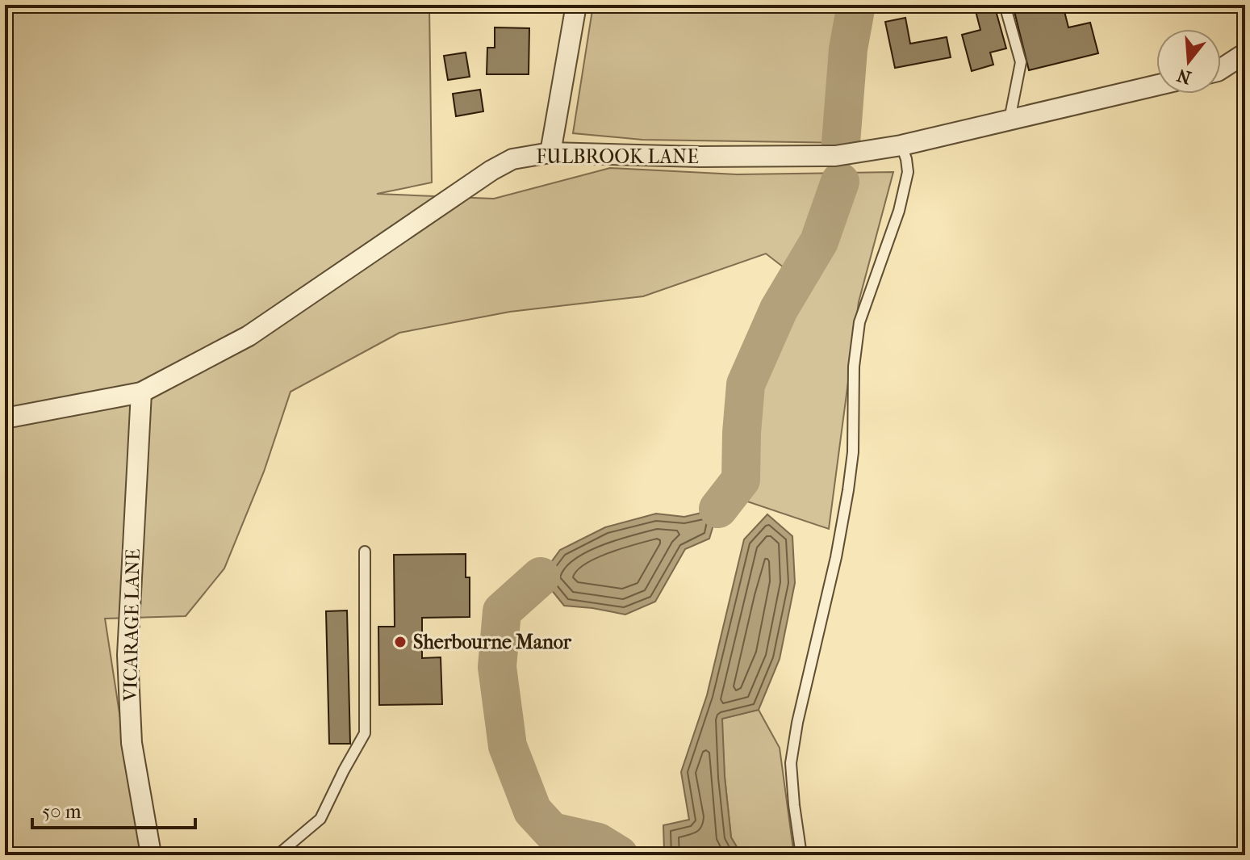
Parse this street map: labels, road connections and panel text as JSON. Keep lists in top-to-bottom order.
{
  "streets": {
    "street": ["FULBROOK LANE", "VICARAGE LANE"]
  },
  "crossings": [
    ["FULBROOK LANE", "VICARAGE LANE"]
  ],
  "places": ["Sherbourne Manor"],
  "scale_bar": "50 m",
  "north": "bottom"
}
